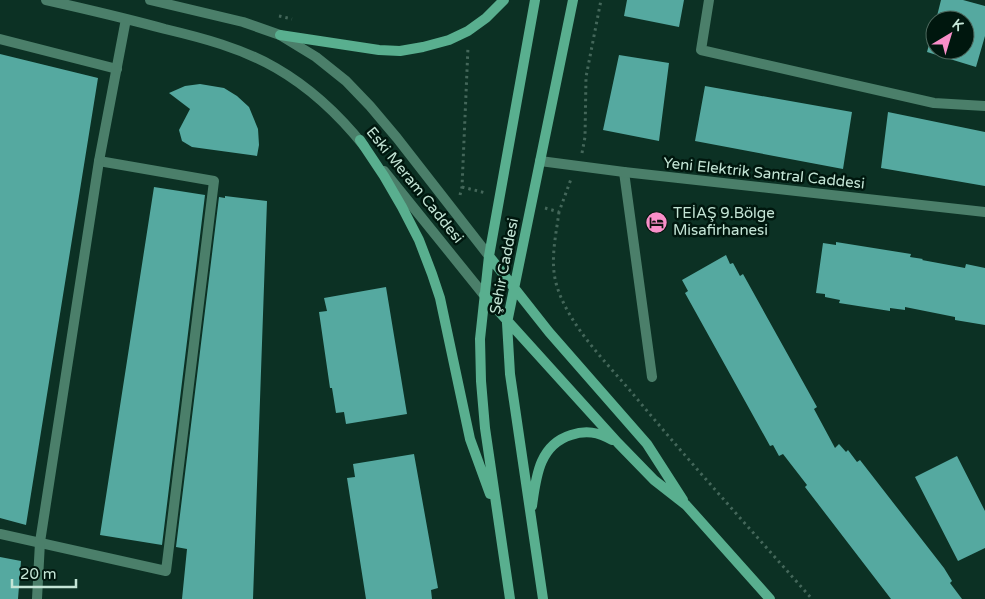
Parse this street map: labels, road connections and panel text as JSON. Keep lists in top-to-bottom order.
{
  "streets": {
    "main road": ["Eski Meram Caddesi", "Şehir Caddesi"],
    "street": ["Yeni Elektrik Santral Caddesi"]
  },
  "crossings": [
    ["Yeni Elektrik Santral Caddesi", "Şehir Caddesi"],
    ["Eski Meram Caddesi", "Şehir Caddesi"]
  ],
  "places": {
    "hotel": ["TEİAŞ 9.Bölge Misafirhanesi"]
  },
  "scale_bar": "20 m",
  "north": "top right"
}
